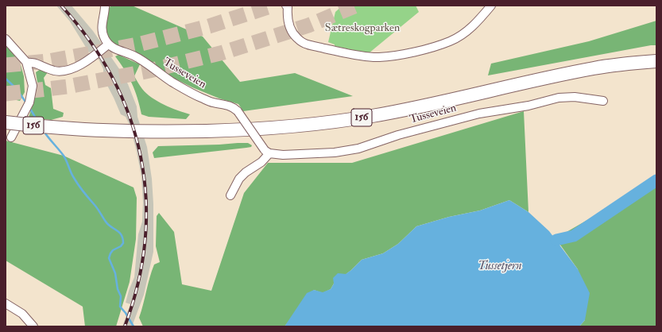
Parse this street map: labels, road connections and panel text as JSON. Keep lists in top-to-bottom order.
{
  "streets": {
    "main road": ["156"],
    "street": ["Tusseveien"]
  },
  "water": ["Tussetjern"],
  "parks": ["Sætreskogparken"]
}
